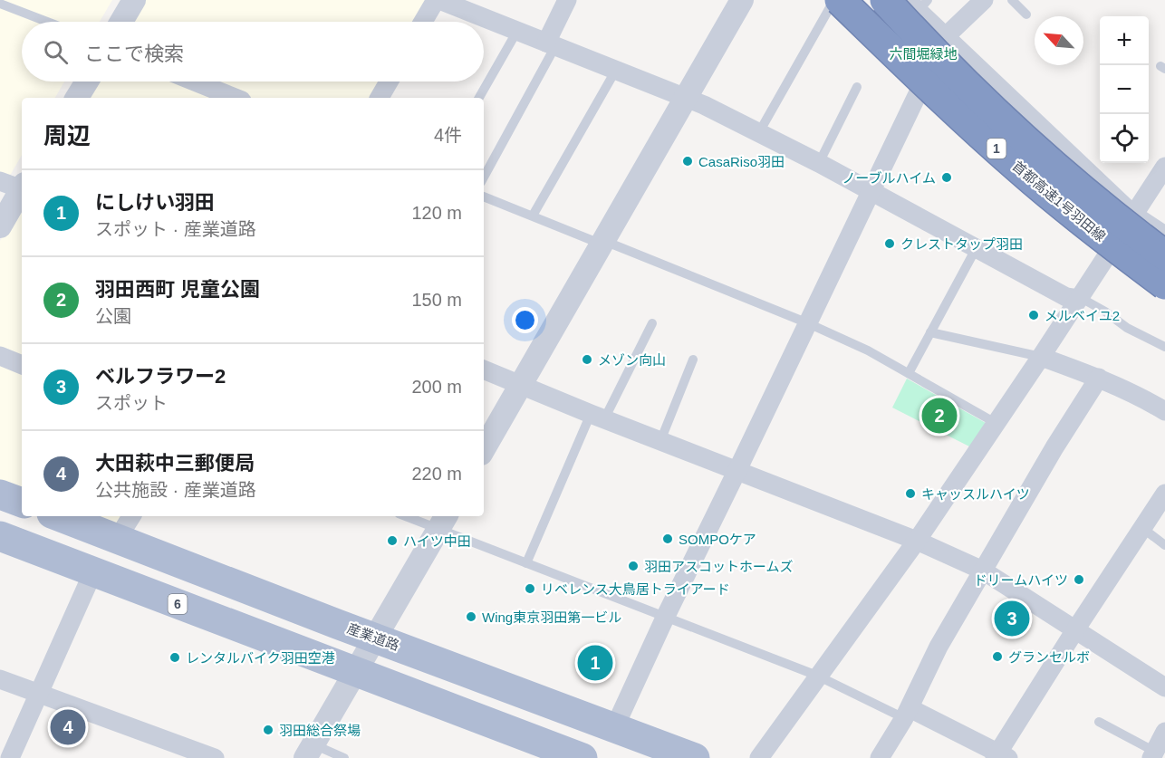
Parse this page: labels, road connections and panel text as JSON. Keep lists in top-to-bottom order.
{
  "streets": {
    "highway": ["1", "首都高速1号羽田線"],
    "main road": ["6", "産業道路"]
  },
  "parks": ["六間堀緑地"],
  "places": [
    "CasaRiso羽田",
    "ノーブルハイム",
    "クレストタップ羽田",
    "メルベイユ2",
    "メゾン向山",
    "キャッスルハイツ",
    "SOMPOケア",
    "ハイツ中田",
    "羽田アスコットホームズ",
    "ドリームハイツ",
    "リベレンス大鳥居トライアード",
    "Wing東京羽田第一ビル",
    "グランセルボ",
    "レンタルバイク羽田空港",
    "羽田総合祭場"
  ],
  "north": "top left",
  "page": {
    "map_buttons": ["+", "−"],
    "search": "ここで検索",
    "heading": ["周辺", "4件"],
    "list": [
      {
        "mark": "1",
        "name": "にしけい羽田",
        "note": "スポット · 産業道路",
        "value": "120 m"
      },
      {
        "mark": "2",
        "name": "羽田西町 児童公園",
        "note": "公園",
        "value": "150 m"
      },
      {
        "mark": "3",
        "name": "ベルフラワー2",
        "note": "スポット",
        "value": "200 m"
      },
      {
        "mark": "4",
        "name": "大田萩中三郵便局",
        "note": "公共施設 · 産業道路",
        "value": "220 m"
      }
    ],
    "pins": [
      "2",
      "3",
      "1",
      "4"
    ]
  }
}
